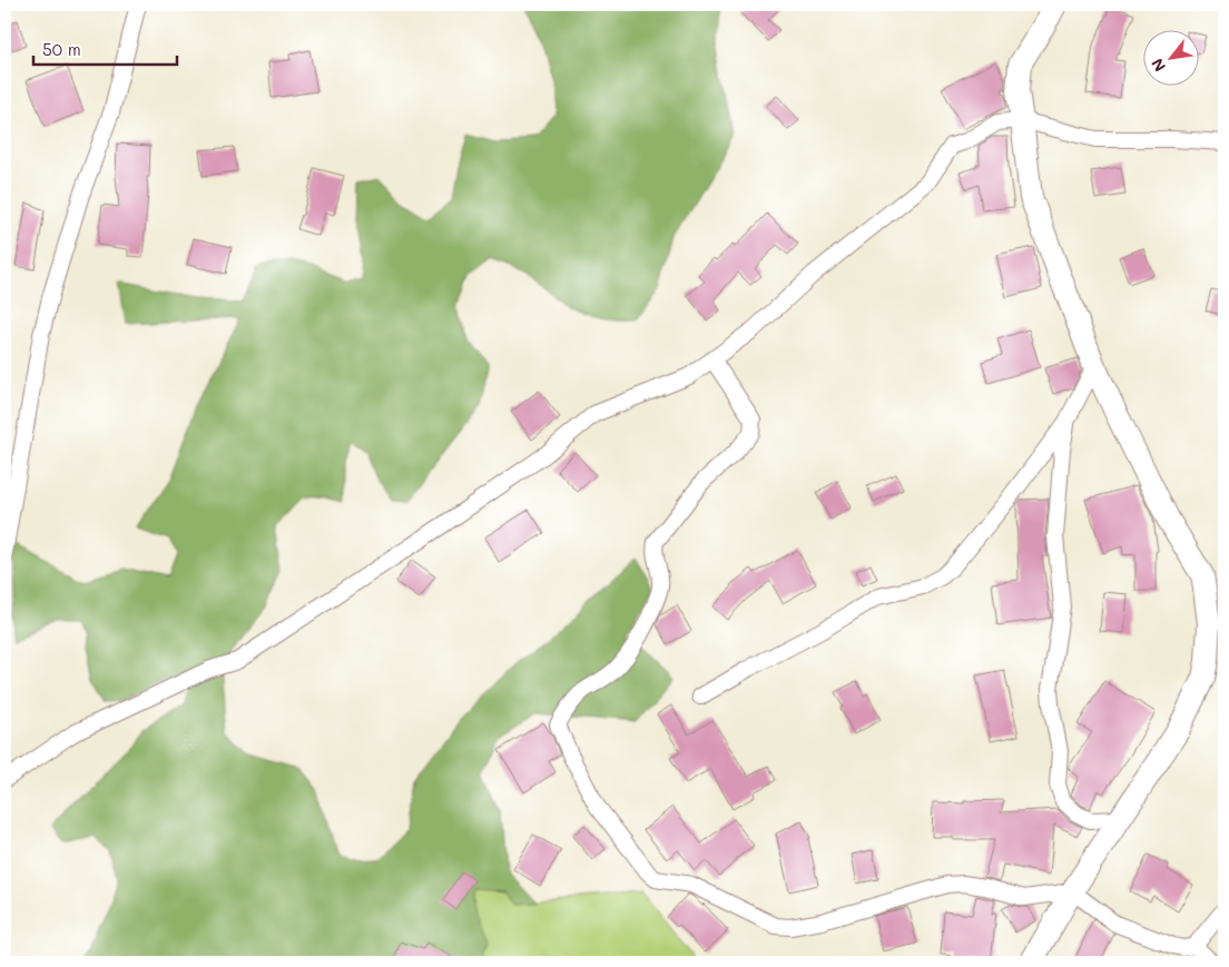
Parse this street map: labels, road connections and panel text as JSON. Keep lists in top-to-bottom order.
{
  "scale_bar": "50 m",
  "north": "bottom left"
}
